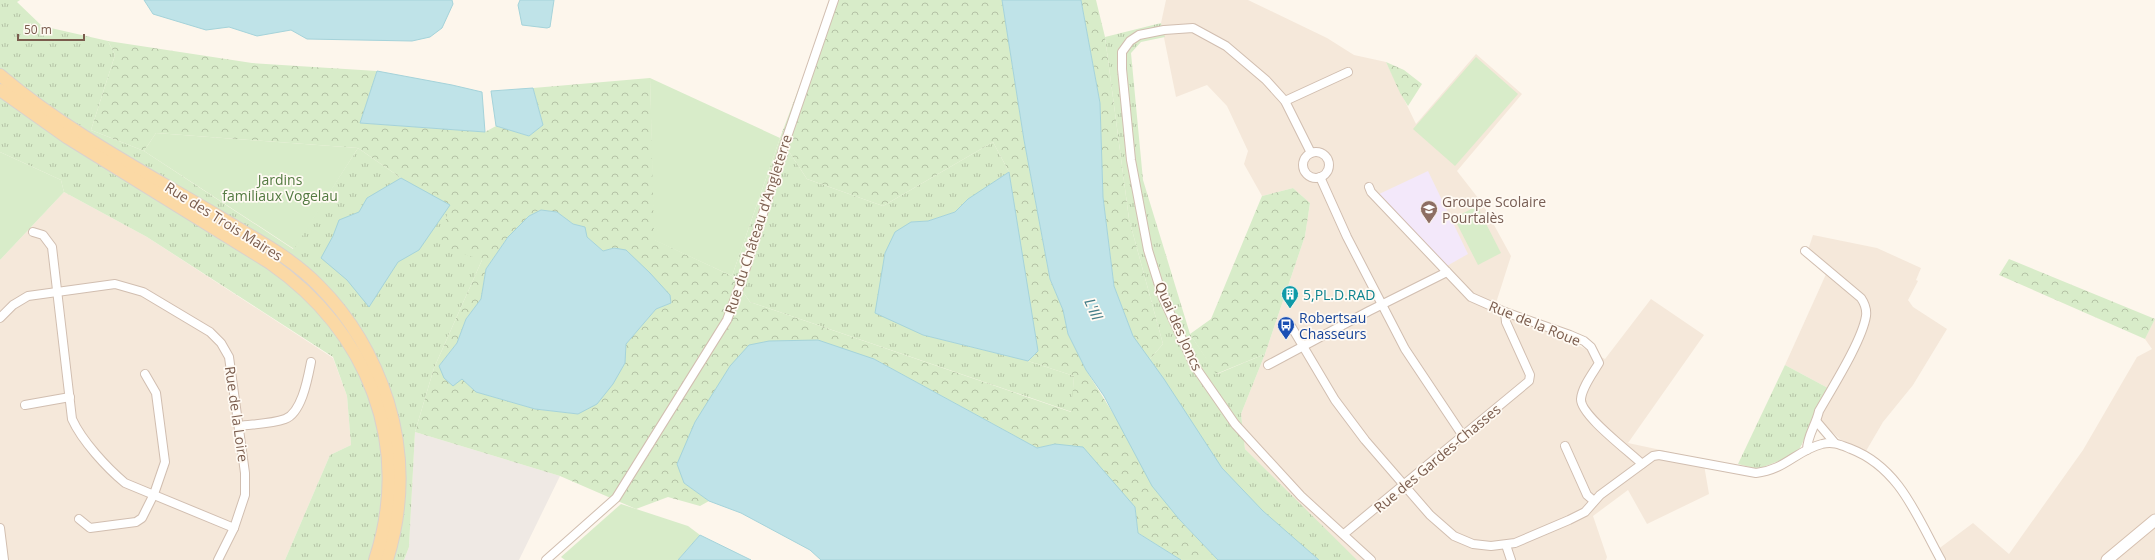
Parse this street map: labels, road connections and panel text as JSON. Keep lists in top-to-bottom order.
{
  "streets": {
    "main road": ["Rue des Trois Maires"],
    "street": [
      "Rue du Château d'Angleterre",
      "Rue de la Roue",
      "Quai des Joncs",
      "Rue de la Loire",
      "Rue des Gardes-Chasses"
    ]
  },
  "crossings": [
    ["Rue de la Roue", "Rue des Gardes-Chasses"],
    ["Quai des Joncs", "Rue des Gardes-Chasses"]
  ],
  "water": ["L'Ill"],
  "parks": ["Jardins familiaux Vogelau"],
  "places": {
    "school or university": ["Groupe Scolaire Pourtalès"],
    "building": ["5,PL.D.RAD"],
    "bus stop": ["Robertsau Chasseurs"]
  },
  "scale_bar": "50 m"
}
